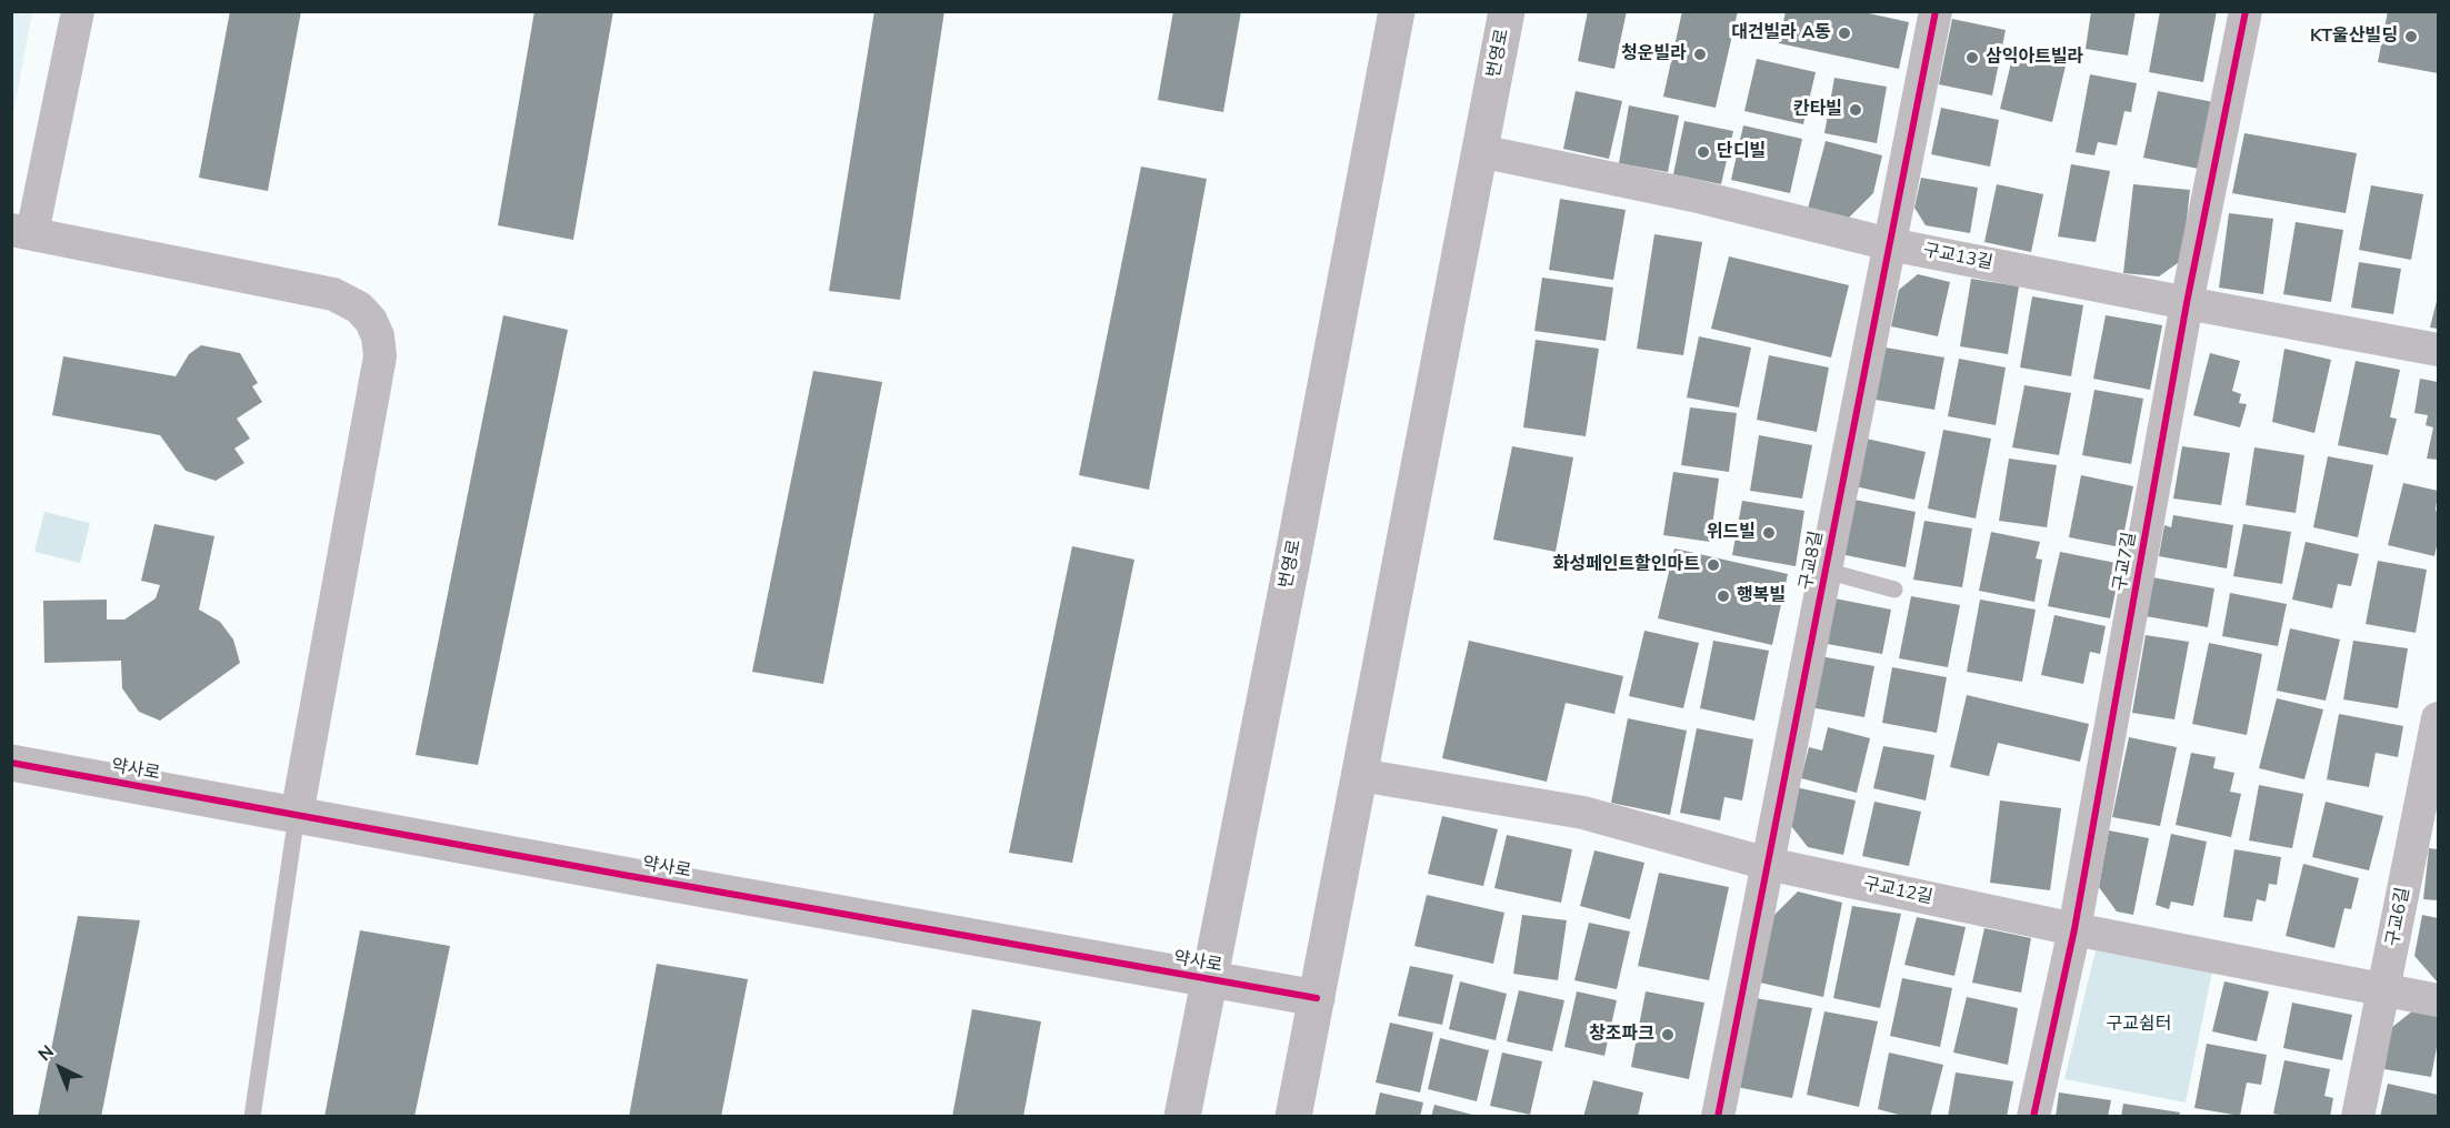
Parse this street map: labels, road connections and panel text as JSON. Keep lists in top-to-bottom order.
{
  "streets": {
    "main road": ["번영로", "약사로"],
    "street": [
      "구교13길",
      "구교8길",
      "구교7길",
      "구교12길",
      "구교6길"
    ]
  },
  "crossings": [
    ["번영로", "구교13길"],
    ["번영로", "약사로"],
    ["번영로", "구교12길"],
    ["구교13길", "구교8길"],
    ["구교13길", "구교7길"],
    ["구교8길", "구교12길"],
    ["구교7길", "구교12길"],
    ["구교12길", "구교6길"]
  ],
  "parks": ["구교쉼터"],
  "places": [
    "대건빌라 A동",
    "KT울산빌딩",
    "청운빌라",
    "삼익아트빌라",
    "칸타빌",
    "단디빌",
    "위드빌",
    "화성페인트할인마트",
    "행복빌",
    "창조파크"
  ],
  "north": "top left"
}
